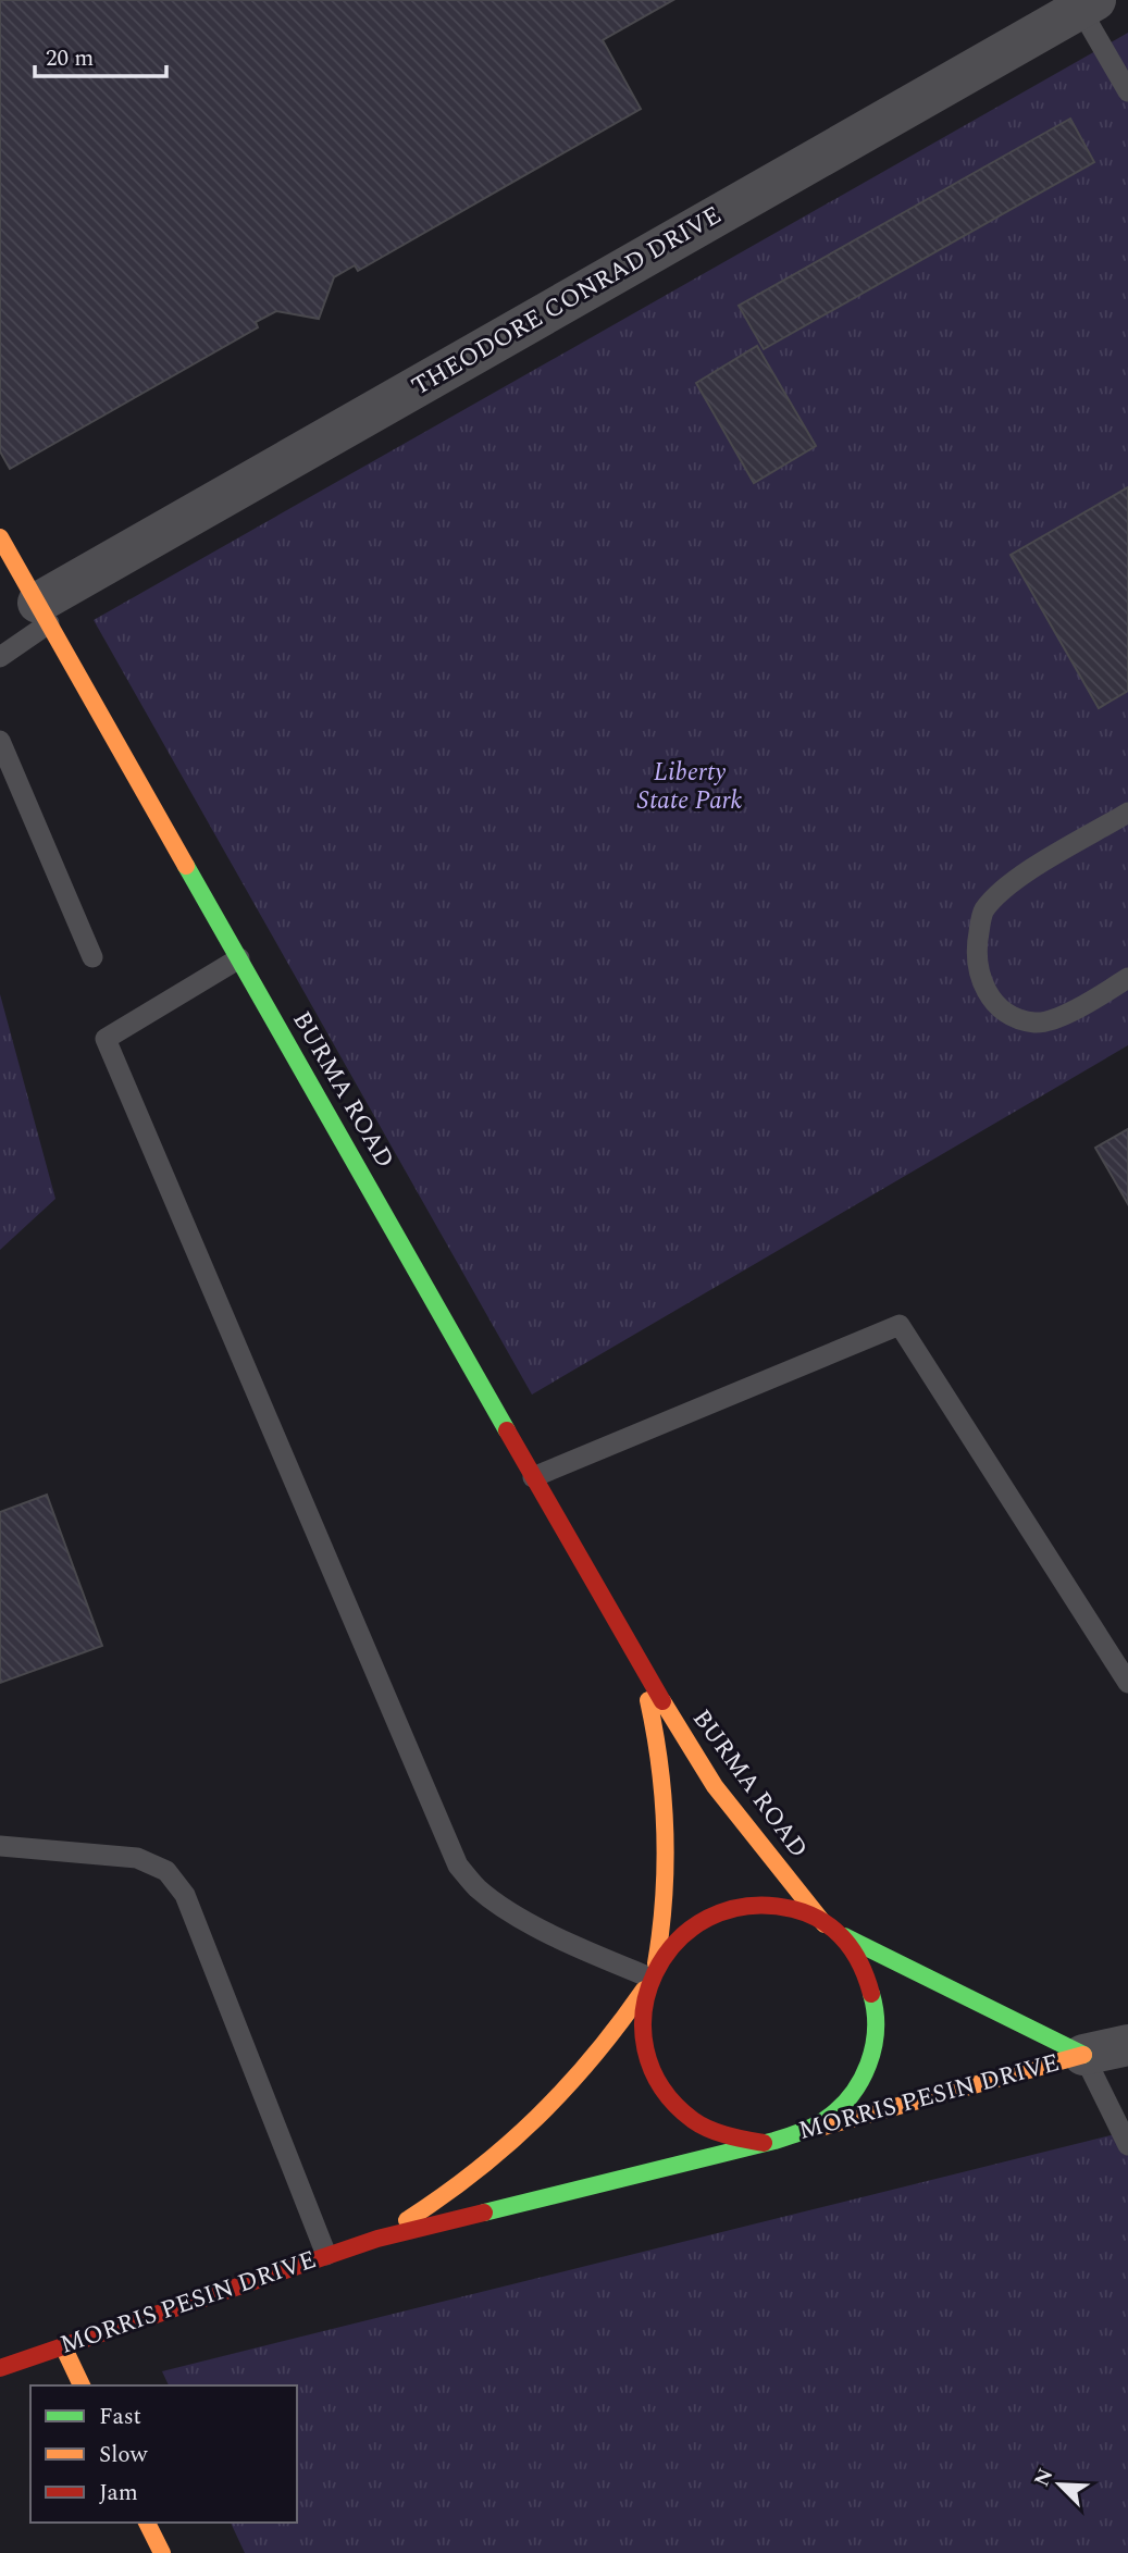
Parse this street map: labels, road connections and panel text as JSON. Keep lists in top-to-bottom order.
{
  "streets": {
    "street": ["THEODORE CONRAD DRIVE", "BURMA ROAD", "MORRIS PESIN DRIVE"]
  },
  "crossings": [
    ["THEODORE CONRAD DRIVE", "BURMA ROAD"],
    ["BURMA ROAD", "MORRIS PESIN DRIVE"]
  ],
  "parks": ["Liberty State Park"],
  "legend": ["Fast", "Slow", "Jam"],
  "scale_bar": "20 m",
  "north": "top left"
}
